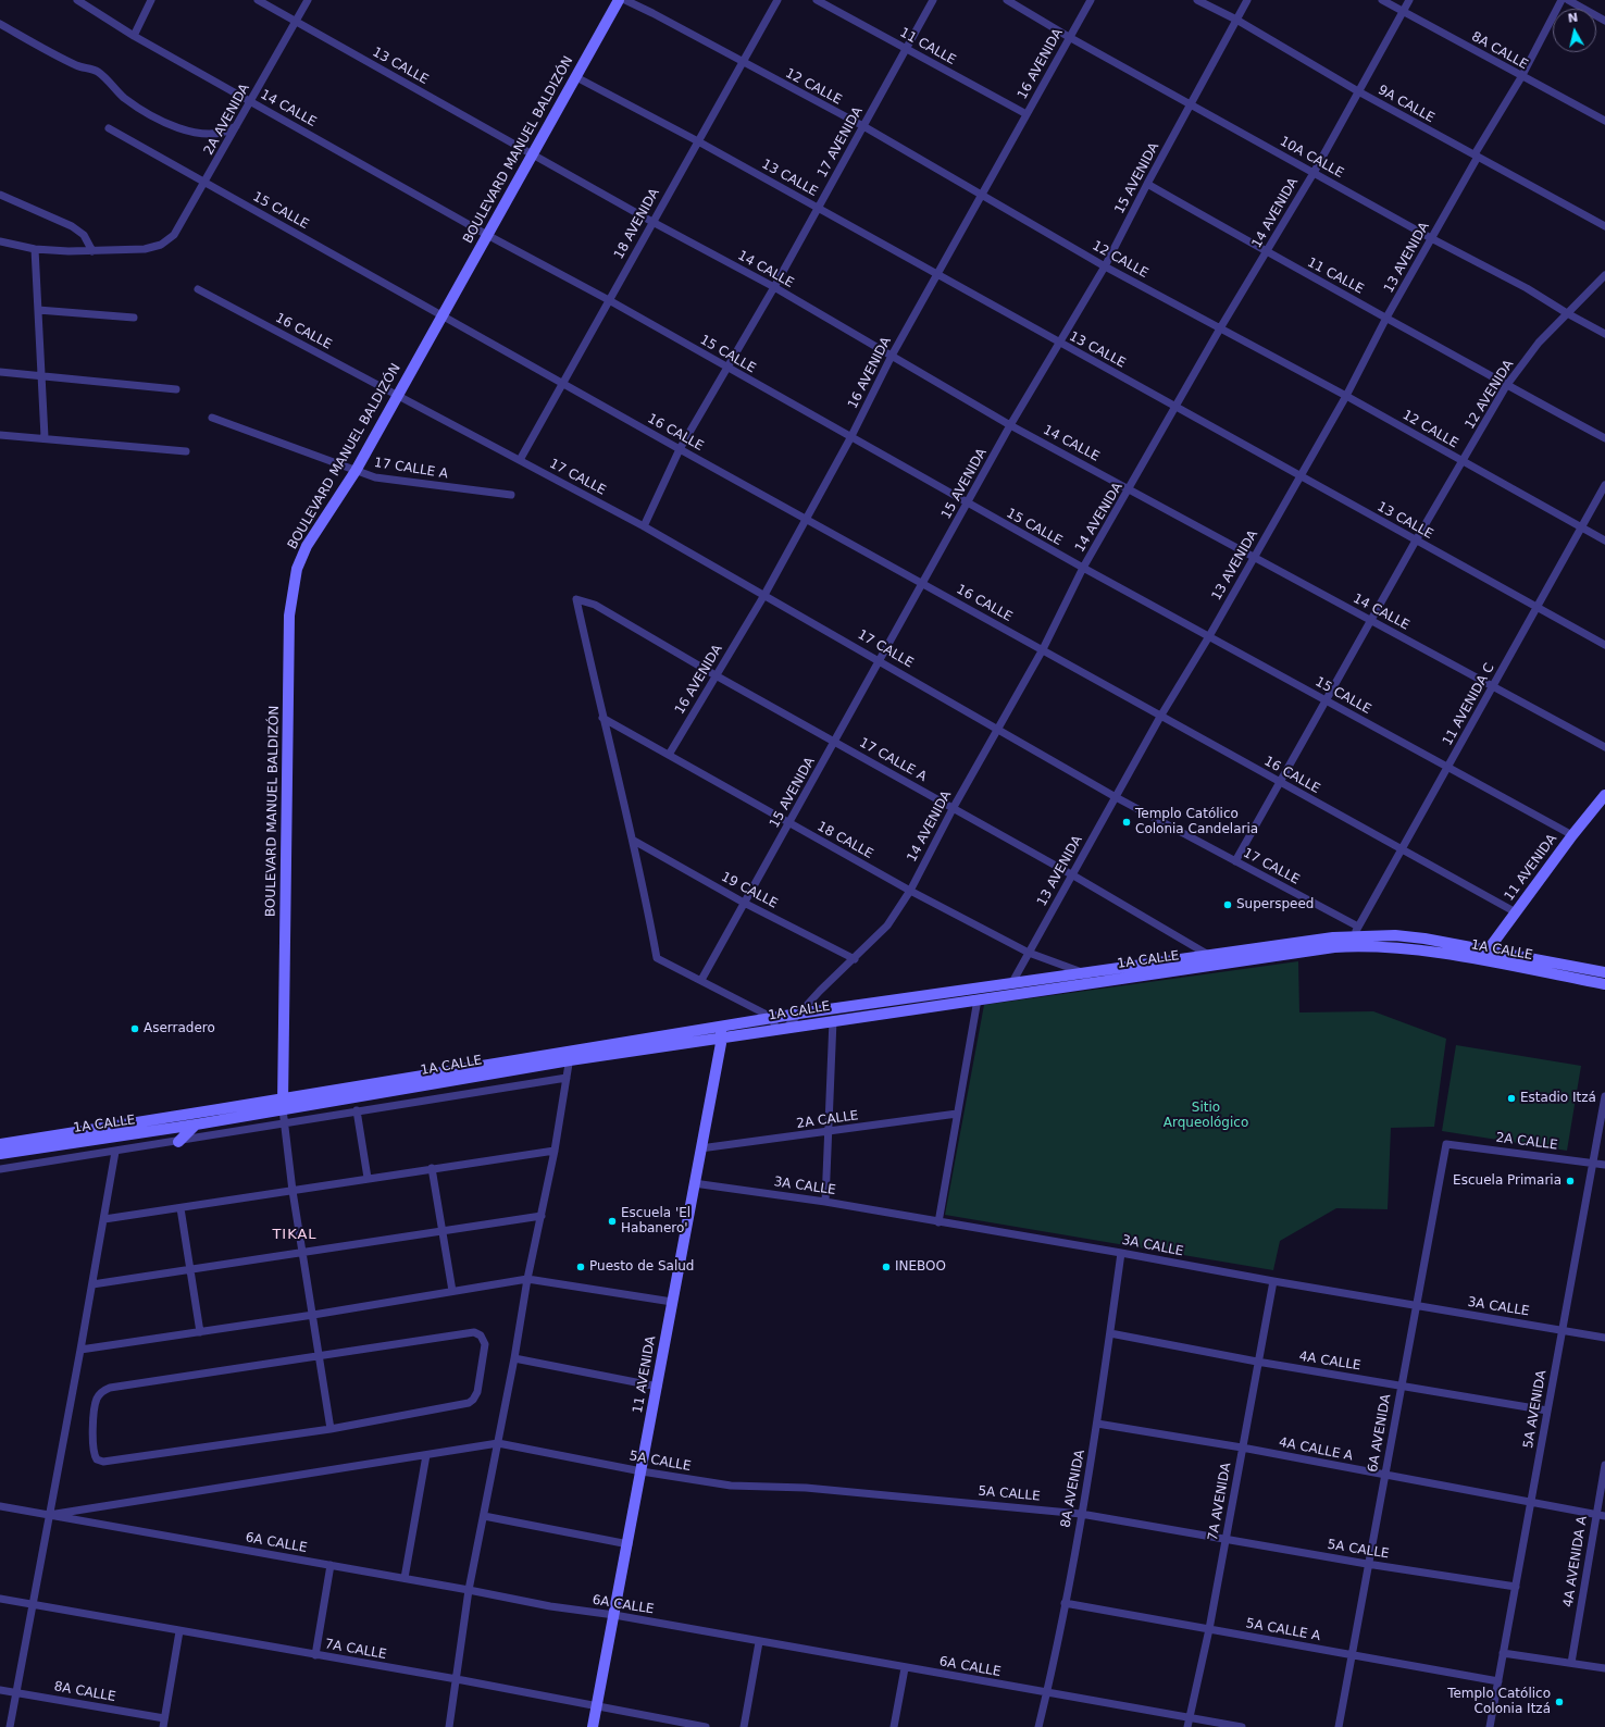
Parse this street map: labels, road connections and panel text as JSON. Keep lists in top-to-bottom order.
{
  "streets": {
    "main road": ["BOULEVARD MANUEL BALDIZÓN", "11 AVENIDA", "1A CALLE"],
    "street": [
      "11 CALLE",
      "8A CALLE",
      "16 AVENIDA",
      "13 CALLE",
      "12 CALLE",
      "9A CALLE",
      "14 CALLE",
      "2A AVENIDA",
      "17 AVENIDA",
      "10A CALLE",
      "15 AVENIDA",
      "15 CALLE",
      "14 AVENIDA",
      "18 AVENIDA",
      "13 AVENIDA",
      "16 CALLE",
      "12 AVENIDA",
      "17 CALLE A",
      "17 CALLE",
      "11 AVENIDA C",
      "18 CALLE",
      "19 CALLE",
      "2A CALLE",
      "3A CALLE",
      "4A CALLE",
      "5A AVENIDA",
      "6A AVENIDA",
      "4A CALLE A",
      "5A CALLE",
      "8A AVENIDA",
      "7A AVENIDA",
      "6A CALLE",
      "4A AVENIDA A",
      "5A CALLE A",
      "7A CALLE"
    ]
  },
  "crossings": [
    ["11 CALLE", "16 AVENIDA"],
    ["11 CALLE", "17 AVENIDA"],
    ["11 CALLE", "15 AVENIDA"],
    ["11 CALLE", "14 AVENIDA"],
    ["11 CALLE", "13 AVENIDA"],
    ["11 CALLE", "12 AVENIDA"],
    ["8A CALLE", "14 AVENIDA"],
    ["8A CALLE", "13 AVENIDA"],
    ["16 AVENIDA", "13 CALLE"],
    ["16 AVENIDA", "12 CALLE"],
    ["16 AVENIDA", "14 CALLE"],
    ["16 AVENIDA", "10A CALLE"],
    ["16 AVENIDA", "15 CALLE"],
    ["16 AVENIDA", "16 CALLE"],
    ["16 AVENIDA", "17 CALLE A"],
    ["16 AVENIDA", "17 CALLE"],
    ["16 AVENIDA", "18 CALLE"],
    ["13 CALLE", "14 CALLE"],
    ["13 CALLE", "2A AVENIDA"],
    ["13 CALLE", "17 AVENIDA"],
    ["13 CALLE", "BOULEVARD MANUEL BALDIZÓN"],
    ["13 CALLE", "15 AVENIDA"],
    ["13 CALLE", "14 AVENIDA"],
    ["13 CALLE", "18 AVENIDA"],
    ["13 CALLE", "13 AVENIDA"],
    ["13 CALLE", "12 AVENIDA"],
    ["13 CALLE", "11 AVENIDA C"],
    ["12 CALLE", "17 AVENIDA"],
    ["12 CALLE", "15 AVENIDA"],
    ["12 CALLE", "14 AVENIDA"],
    ["12 CALLE", "18 AVENIDA"],
    ["12 CALLE", "13 AVENIDA"],
    ["12 CALLE", "12 AVENIDA"],
    ["12 CALLE", "11 AVENIDA C"],
    ["9A CALLE", "15 AVENIDA"],
    ["9A CALLE", "14 AVENIDA"],
    ["9A CALLE", "13 AVENIDA"],
    ["14 CALLE", "2A AVENIDA"],
    ["14 CALLE", "17 AVENIDA"],
    ["14 CALLE", "BOULEVARD MANUEL BALDIZÓN"],
    ["14 CALLE", "15 AVENIDA"],
    ["14 CALLE", "15 CALLE"],
    ["14 CALLE", "14 AVENIDA"],
    ["14 CALLE", "18 AVENIDA"],
    ["14 CALLE", "13 AVENIDA"],
    ["14 CALLE", "12 AVENIDA"],
    ["14 CALLE", "11 AVENIDA C"],
    ["2A AVENIDA", "15 CALLE"],
    ["17 AVENIDA", "15 CALLE"],
    ["17 AVENIDA", "16 CALLE"],
    ["17 AVENIDA", "17 CALLE"],
    ["BOULEVARD MANUEL BALDIZÓN", "15 CALLE"],
    ["BOULEVARD MANUEL BALDIZÓN", "16 CALLE"],
    ["BOULEVARD MANUEL BALDIZÓN", "17 CALLE A"],
    ["BOULEVARD MANUEL BALDIZÓN", "17 CALLE"],
    ["BOULEVARD MANUEL BALDIZÓN", "1A CALLE"],
    ["10A CALLE", "15 AVENIDA"],
    ["10A CALLE", "14 AVENIDA"],
    ["10A CALLE", "13 AVENIDA"],
    ["10A CALLE", "12 AVENIDA"],
    ["15 AVENIDA", "15 CALLE"],
    ["15 AVENIDA", "16 CALLE"],
    ["15 AVENIDA", "17 CALLE A"],
    ["15 AVENIDA", "17 CALLE"],
    ["15 AVENIDA", "18 CALLE"],
    ["15 AVENIDA", "19 CALLE"],
    ["15 CALLE", "14 AVENIDA"],
    ["15 CALLE", "18 AVENIDA"],
    ["15 CALLE", "13 AVENIDA"],
    ["15 CALLE", "16 CALLE"],
    ["15 CALLE", "12 AVENIDA"],
    ["15 CALLE", "11 AVENIDA C"],
    ["15 CALLE", "11 AVENIDA"],
    ["14 AVENIDA", "16 CALLE"],
    ["14 AVENIDA", "17 CALLE A"],
    ["14 AVENIDA", "17 CALLE"],
    ["14 AVENIDA", "18 CALLE"],
    ["14 AVENIDA", "19 CALLE"],
    ["14 AVENIDA", "1A CALLE"],
    ["18 AVENIDA", "16 CALLE"],
    ["18 AVENIDA", "17 CALLE"],
    ["13 AVENIDA", "16 CALLE"],
    ["13 AVENIDA", "17 CALLE A"],
    ["13 AVENIDA", "17 CALLE"],
    ["13 AVENIDA", "18 CALLE"],
    ["13 AVENIDA", "1A CALLE"],
    ["16 CALLE", "12 AVENIDA"],
    ["16 CALLE", "17 CALLE"],
    ["16 CALLE", "11 AVENIDA C"],
    ["16 CALLE", "11 AVENIDA"],
    ["12 AVENIDA", "17 CALLE"],
    ["17 CALLE A", "18 CALLE"],
    ["17 CALLE A", "1A CALLE"],
    ["17 CALLE", "11 AVENIDA C"],
    ["17 CALLE", "1A CALLE"],
    ["11 AVENIDA C", "1A CALLE"],
    ["18 CALLE", "1A CALLE"],
    ["11 AVENIDA", "1A CALLE"],
    ["11 AVENIDA", "2A CALLE"],
    ["11 AVENIDA", "3A CALLE"],
    ["11 AVENIDA", "5A CALLE"],
    ["11 AVENIDA", "6A CALLE"],
    ["11 AVENIDA", "7A CALLE"],
    ["2A CALLE", "5A AVENIDA"],
    ["2A CALLE", "6A AVENIDA"],
    ["3A CALLE", "5A AVENIDA"],
    ["3A CALLE", "6A AVENIDA"],
    ["3A CALLE", "8A AVENIDA"],
    ["3A CALLE", "7A AVENIDA"],
    ["4A CALLE", "5A AVENIDA"],
    ["4A CALLE", "6A AVENIDA"],
    ["4A CALLE", "8A AVENIDA"],
    ["4A CALLE", "7A AVENIDA"],
    ["5A AVENIDA", "4A CALLE A"],
    ["5A AVENIDA", "5A CALLE"],
    ["5A AVENIDA", "5A CALLE A"],
    ["6A AVENIDA", "4A CALLE A"],
    ["6A AVENIDA", "5A CALLE"],
    ["6A AVENIDA", "5A CALLE A"],
    ["4A CALLE A", "8A AVENIDA"],
    ["4A CALLE A", "7A AVENIDA"],
    ["4A CALLE A", "4A AVENIDA A"],
    ["5A CALLE", "8A AVENIDA"],
    ["5A CALLE", "7A AVENIDA"],
    ["8A AVENIDA", "6A CALLE"],
    ["8A AVENIDA", "5A CALLE A"],
    ["7A AVENIDA", "6A CALLE"],
    ["7A AVENIDA", "5A CALLE A"]
  ],
  "districts": ["TIKAL"],
  "parks": ["Sitio Arqueológico"],
  "places": [
    "Templo Católico Colonia Candelaria",
    "Superspeed",
    "Aserradero",
    "Estadio Itzá",
    "Escuela Primaria",
    "Escuela 'El Habanero'",
    "Puesto de Salud",
    "INEBOO",
    "Templo Católico Colonia Itzá"
  ],
  "north": "top"
}
